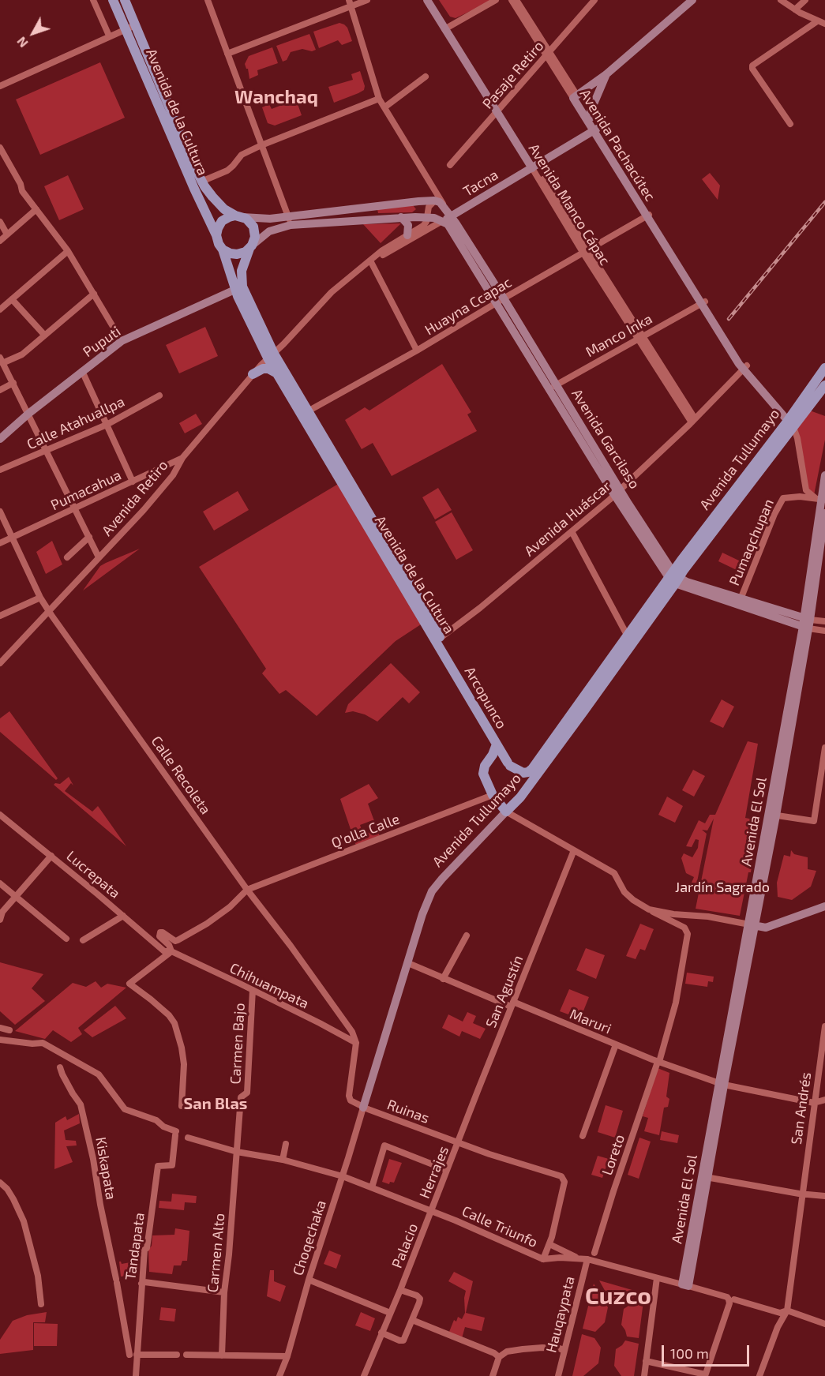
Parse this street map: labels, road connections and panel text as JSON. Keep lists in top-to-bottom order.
{
  "streets": {
    "main road": ["Avenida de la Cultura", "Avenida Tullumayo", "Arcopunco"],
    "street": [
      "Pasaje Retiro",
      "Avenida Pachacútec",
      "Tacna",
      "Avenida Manco Cápac",
      "Huayna Ccapac",
      "Manco Inka",
      "Puputi",
      "Calle Atahuallpa",
      "Avenida Garcilaso",
      "Pumacahua",
      "Avenida Retiro",
      "Avenida Huáscar",
      "Pumaqchupan",
      "Calle Recoleta",
      "Avenida El Sol",
      "Q'olla Calle",
      "Lucrepata",
      "Chihuampata",
      "San Agustín",
      "Maruri",
      "Carmen Bajo",
      "San Andrés",
      "Ruinas",
      "Loreto",
      "Kiskapata",
      "Herrajes",
      "Calle Triunfo",
      "Choqechaka",
      "Palacio",
      "Tandapata",
      "Carmen Alto",
      "Hauqaypata"
    ]
  },
  "crossings": [
    ["Pasaje Retiro", "Avenida Pachacútec"],
    ["Pasaje Retiro", "Avenida Manco Cápac"],
    ["Avenida de la Cultura", "Tacna"],
    ["Avenida de la Cultura", "Huayna Ccapac"],
    ["Avenida de la Cultura", "Puputi"],
    ["Avenida de la Cultura", "Avenida Retiro"],
    ["Avenida de la Cultura", "Avenida Huáscar"],
    ["Avenida de la Cultura", "Arcopunco"],
    ["Avenida Pachacútec", "Tacna"],
    ["Avenida Pachacútec", "Huayna Ccapac"],
    ["Avenida Pachacútec", "Manco Inka"],
    ["Avenida Pachacútec", "Avenida Tullumayo"],
    ["Avenida Pachacútec", "Avenida Huáscar"],
    ["Tacna", "Avenida Manco Cápac"],
    ["Tacna", "Avenida Garcilaso"],
    ["Tacna", "Avenida Retiro"],
    ["Avenida Manco Cápac", "Huayna Ccapac"],
    ["Avenida Manco Cápac", "Manco Inka"],
    ["Avenida Manco Cápac", "Avenida Huáscar"],
    ["Huayna Ccapac", "Avenida Garcilaso"],
    ["Manco Inka", "Avenida Garcilaso"],
    ["Avenida Garcilaso", "Avenida Tullumayo"],
    ["Avenida Garcilaso", "Avenida Huáscar"],
    ["Avenida Garcilaso", "Pumaqchupan"],
    ["Avenida Garcilaso", "Avenida El Sol"],
    ["Avenida Tullumayo", "Arcopunco"],
    ["Avenida Tullumayo", "Maruri"],
    ["Avenida Tullumayo", "Ruinas"],
    ["Avenida Tullumayo", "Choqechaka"],
    ["Pumacahua", "Avenida Retiro"],
    ["Pumacahua", "Calle Recoleta"],
    ["Avenida Retiro", "Calle Recoleta"],
    ["Avenida Huáscar", "Arcopunco"],
    ["Calle Recoleta", "Q'olla Calle"],
    ["Calle Recoleta", "Chihuampata"],
    ["Calle Recoleta", "Ruinas"],
    ["Avenida El Sol", "Maruri"],
    ["Avenida El Sol", "Hauqaypata"],
    ["Lucrepata", "Chihuampata"],
    ["Chihuampata", "Carmen Bajo"],
    ["Chihuampata", "Ruinas"],
    ["San Agustín", "Maruri"],
    ["San Agustín", "Ruinas"],
    ["San Agustín", "Loreto"],
    ["San Agustín", "Herrajes"],
    ["Maruri", "San Andrés"],
    ["Maruri", "Loreto"],
    ["Carmen Bajo", "Calle Triunfo"],
    ["Carmen Bajo", "Carmen Alto"],
    ["San Andrés", "Hauqaypata"],
    ["Ruinas", "Herrajes"],
    ["Ruinas", "Calle Triunfo"],
    ["Ruinas", "Choqechaka"],
    ["Kiskapata", "Tandapata"],
    ["Herrajes", "Calle Triunfo"],
    ["Herrajes", "Palacio"],
    ["Calle Triunfo", "Choqechaka"],
    ["Calle Triunfo", "Palacio"],
    ["Calle Triunfo", "Carmen Alto"]
  ],
  "districts": ["Wanchaq", "San Blas", "Cuzco"],
  "parks": ["Jardín Sagrado"],
  "scale_bar": "100 m",
  "north": "bottom left"
}
